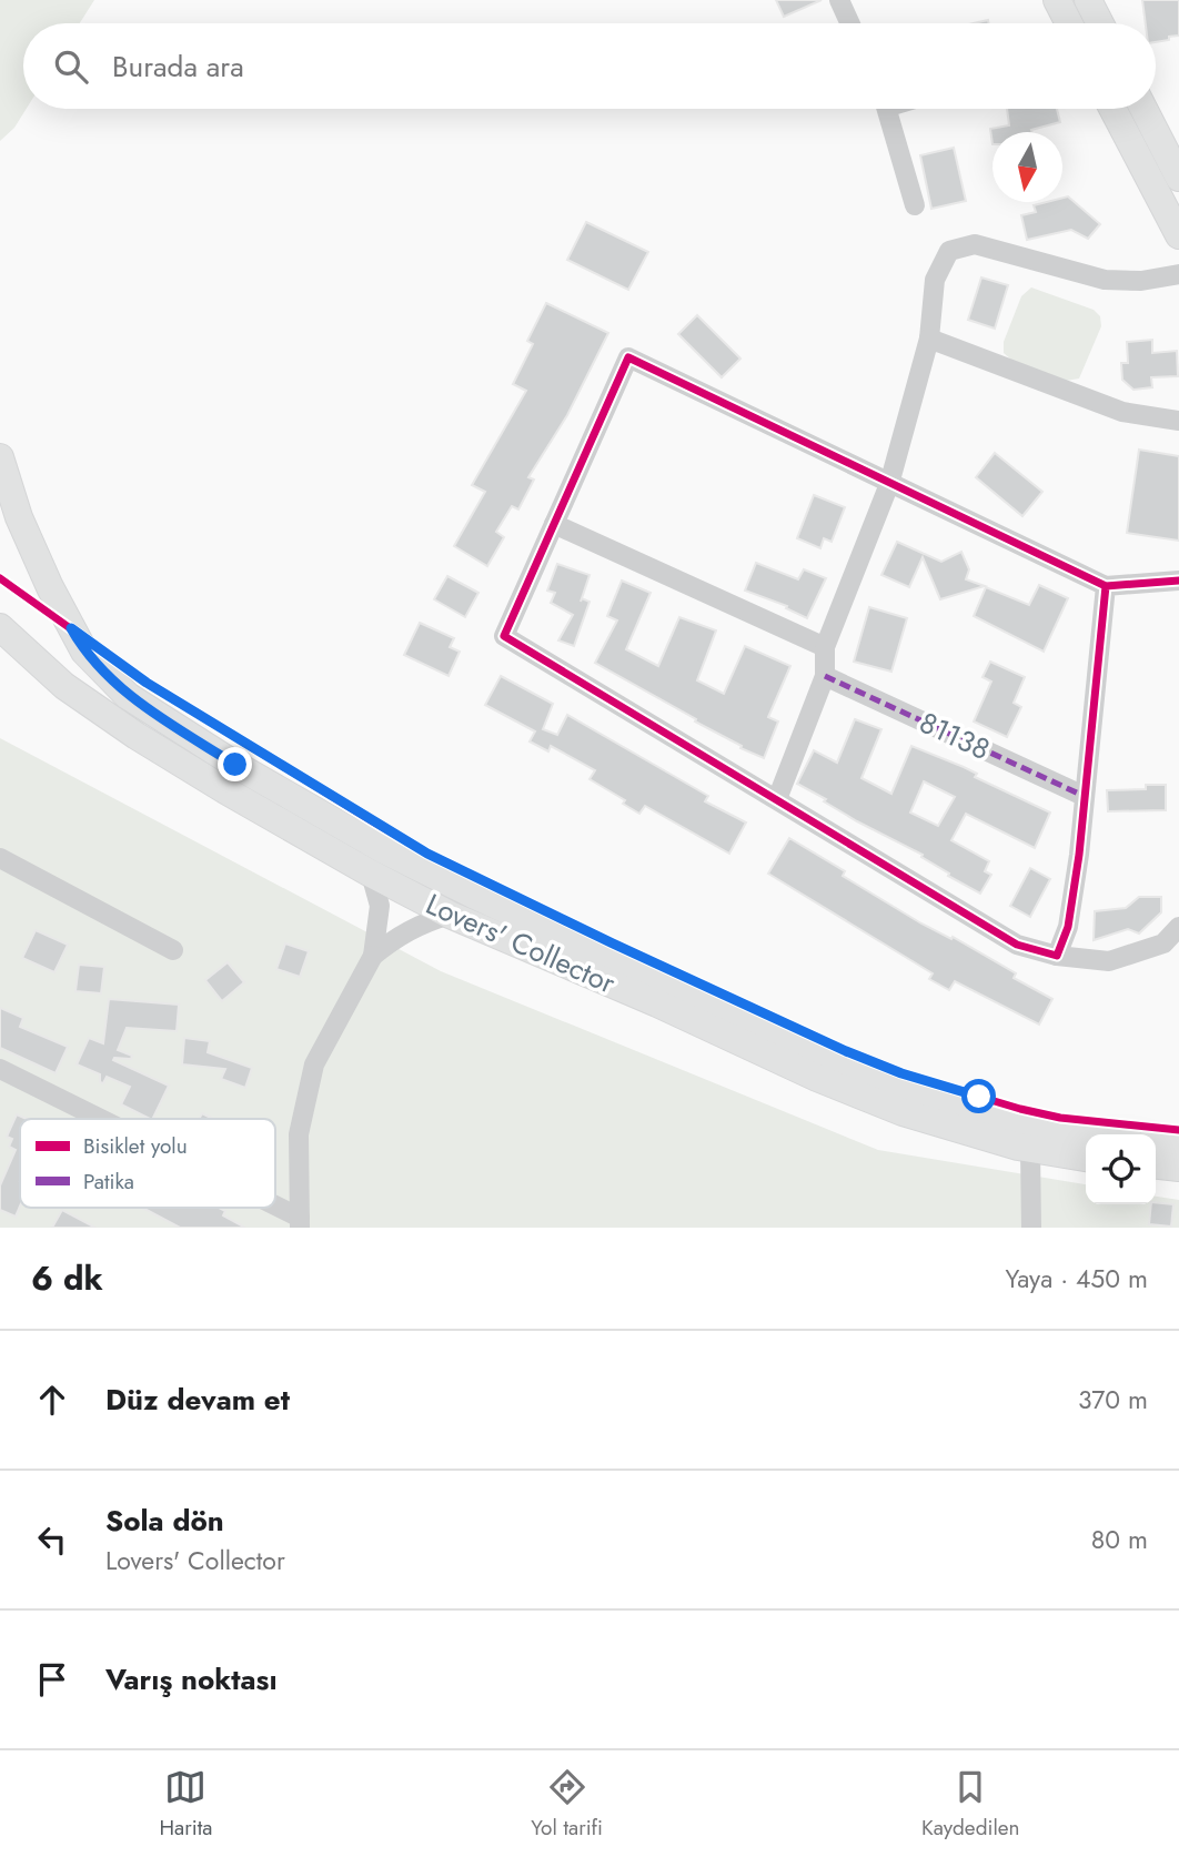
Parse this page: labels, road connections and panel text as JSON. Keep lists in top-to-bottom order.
{
  "streets": {
    "main road": ["Lovers' Collector"],
    "street": ["81138"]
  },
  "legend": ["Bisiklet yolu", "Patika"],
  "north": "bottom",
  "page": {
    "search": "Burada ara",
    "heading": ["6 dk", "Yaya · 450 m"],
    "list": [
      ["Düz devam et", "370 m"],
      ["Sola dön", "Lovers' Collector", "80 m"],
      "Varış noktası"
    ],
    "nav": ["Harita", "Yol tarifi", "Kaydedilen"]
  }
}
